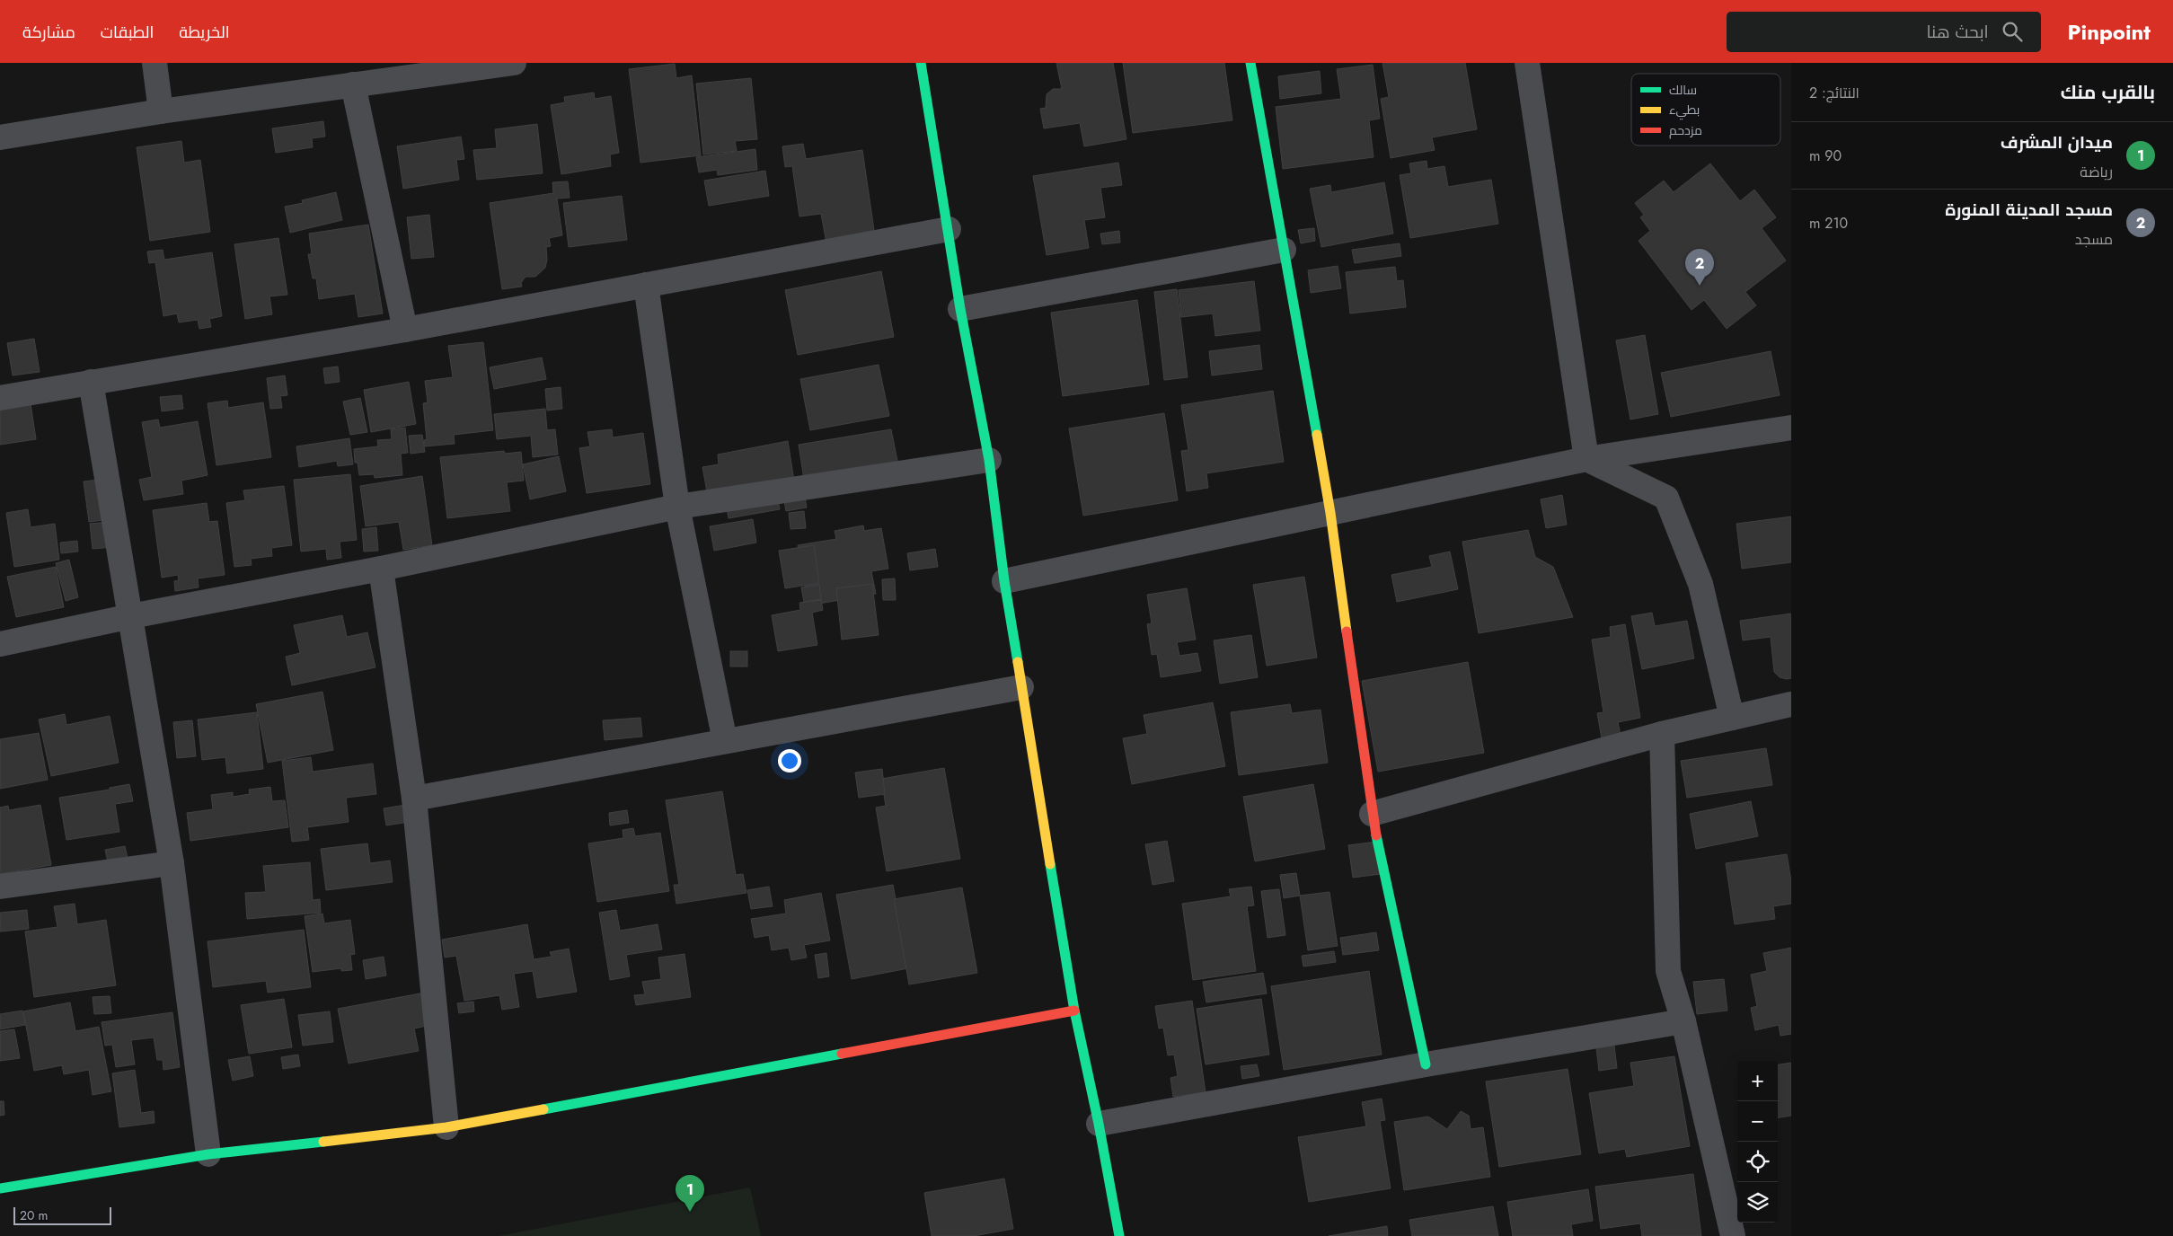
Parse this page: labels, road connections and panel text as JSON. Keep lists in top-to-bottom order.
{
  "legend": ["سالك", "بطيء", "مزدحم"],
  "scale_bar": "20 m",
  "page": {
    "header": "Pinpoint",
    "search": "ابحث هنا",
    "nav": ["الخريطة", "الطبقات", "مشاركة"],
    "heading": ["بالقرب منك", "النتائج: 2"],
    "list": [
      {
        "mark": "1",
        "name": "ميدان المشرف",
        "note": "رياضة",
        "value": "90 m"
      },
      {
        "mark": "2",
        "name": "مسجد المدينة المنورة",
        "note": "مسجد",
        "value": "210 m"
      }
    ],
    "pins": ["2", "1"],
    "map_buttons": ["+", "−"],
    "scale": "20 m"
  }
}
